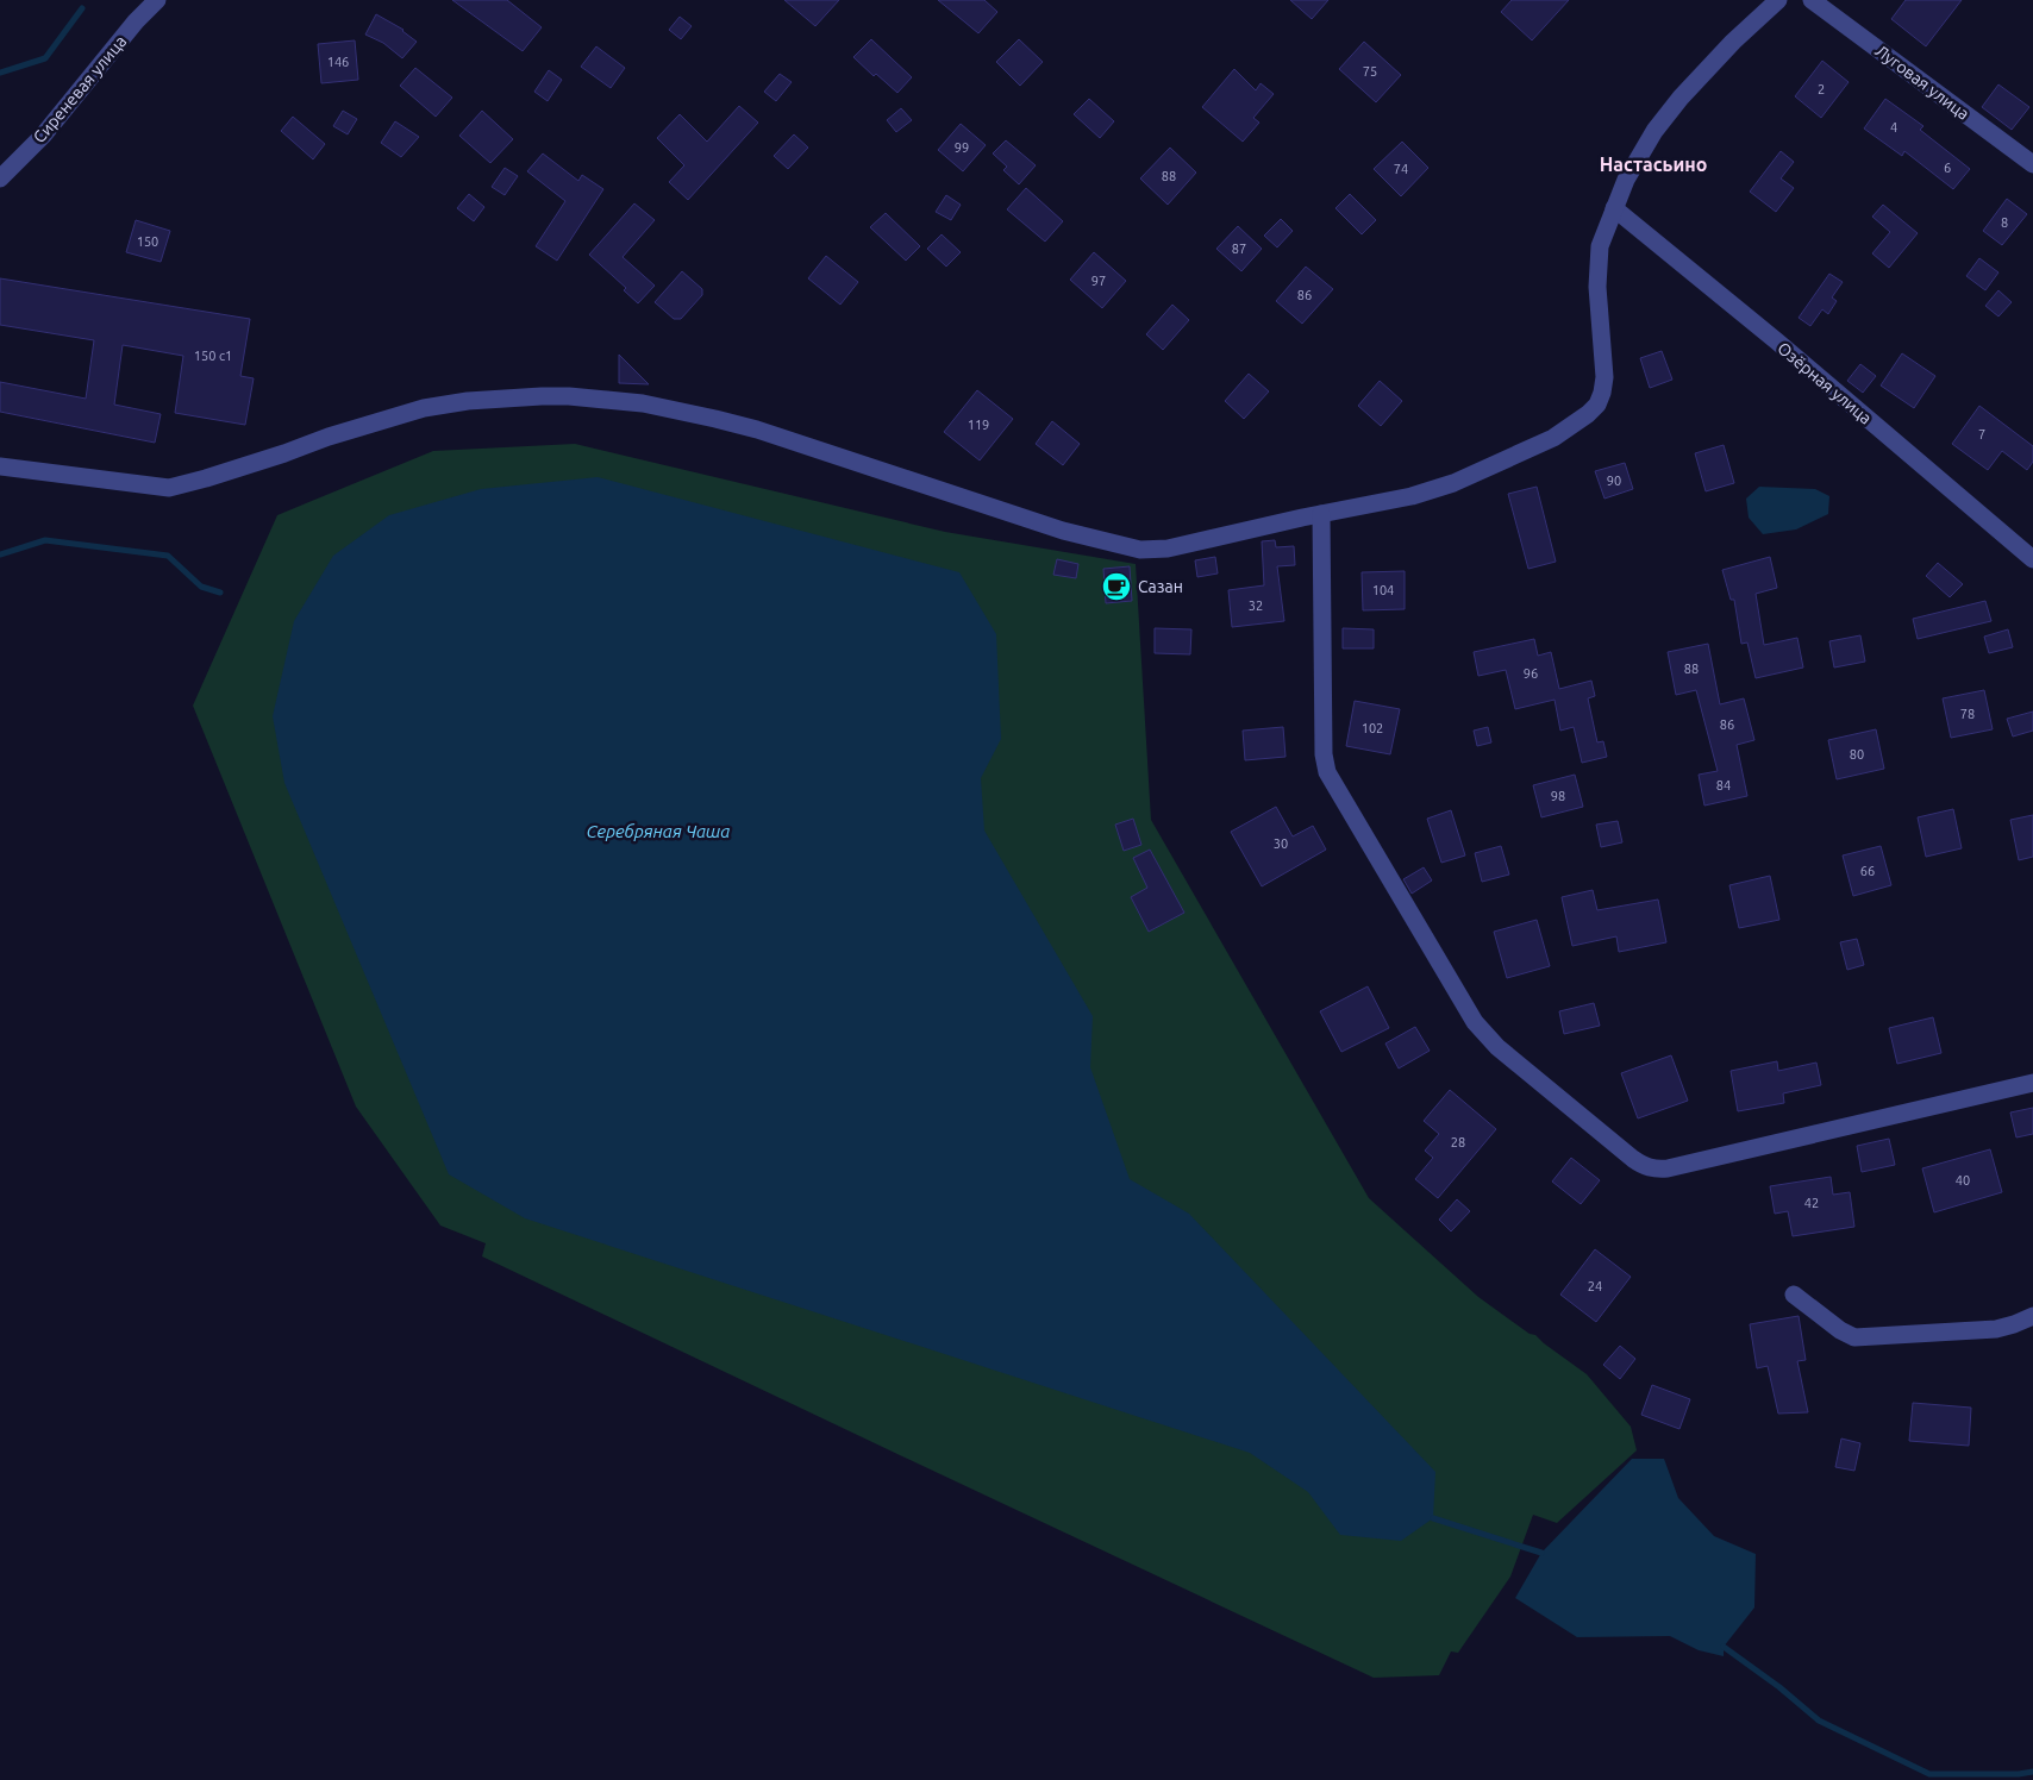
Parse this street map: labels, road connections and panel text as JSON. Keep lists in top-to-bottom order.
{
  "streets": {
    "street": ["Луговая улица", "Сиреневая улица", "Озёрная улица"]
  },
  "districts": ["Настасьино"],
  "water": ["Серебряная Чаша"],
  "places": {
    "cafe": ["Сазан"]
  },
  "house_numbers": [
    "146",
    "75",
    "2",
    "4",
    "99",
    "6",
    "74",
    "88",
    "8",
    "150",
    "87",
    "97",
    "86",
    "150 с1",
    "119",
    "7",
    "90",
    "104",
    "32",
    "88",
    "96",
    "78",
    "86",
    "102",
    "80",
    "84",
    "98",
    "30",
    "66",
    "28",
    "40",
    "42",
    "24"
  ]
}
